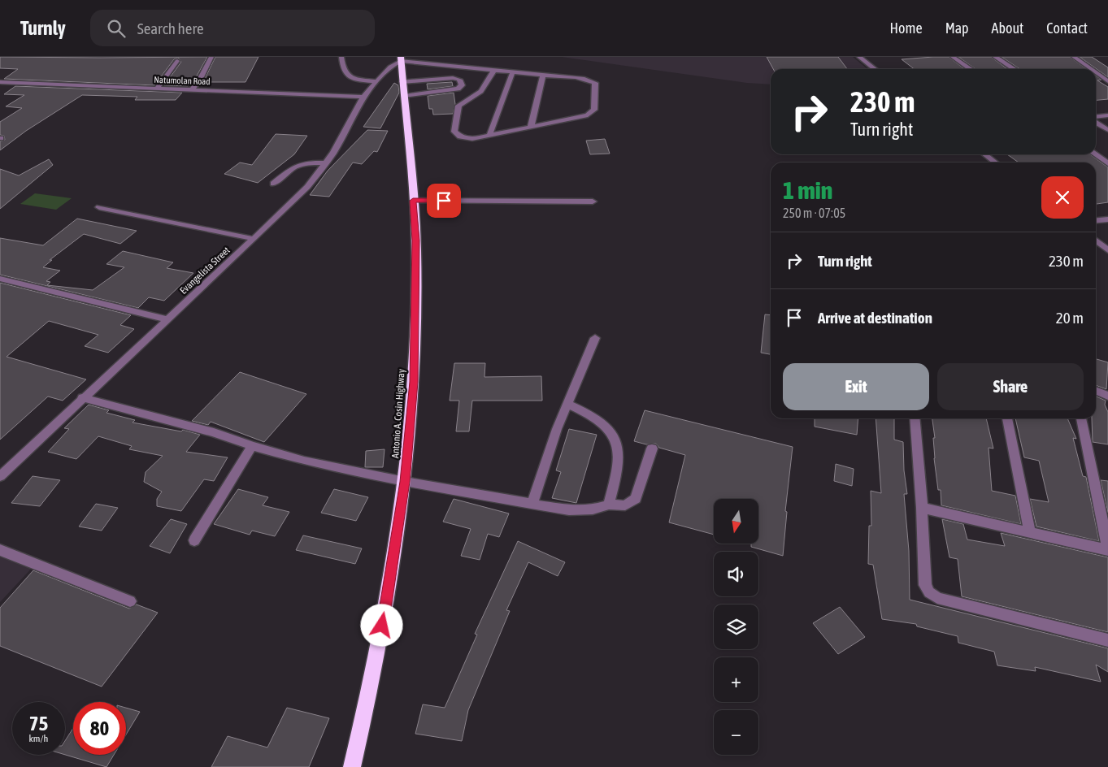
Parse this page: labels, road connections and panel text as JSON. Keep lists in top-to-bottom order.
{
  "streets": {
    "highway": ["Antonio A. Cosin Highway"],
    "street": ["Natumolan Road", "Evangelista Street"]
  },
  "crossings": [
    ["Natumolan Road", "Evangelista Street"],
    ["Evangelista Street", "Antonio A. Cosin Highway"]
  ],
  "north": "bottom",
  "page": {
    "header": "Turnly",
    "search": "Search here",
    "nav": [
      "Home",
      "Map",
      "About",
      "Contact"
    ],
    "turn": ["230 m", "Turn right"],
    "heading": ["1 min", "250 m · 07:05"],
    "list": [
      {
        "name": "Turn right",
        "value": "230 m"
      },
      {
        "name": "Arrive at destination",
        "value": "20 m"
      }
    ],
    "buttons": ["Exit", "Share"],
    "map_buttons": ["+", "−"],
    "speed": "75 km/h",
    "limit": "80"
  }
}
